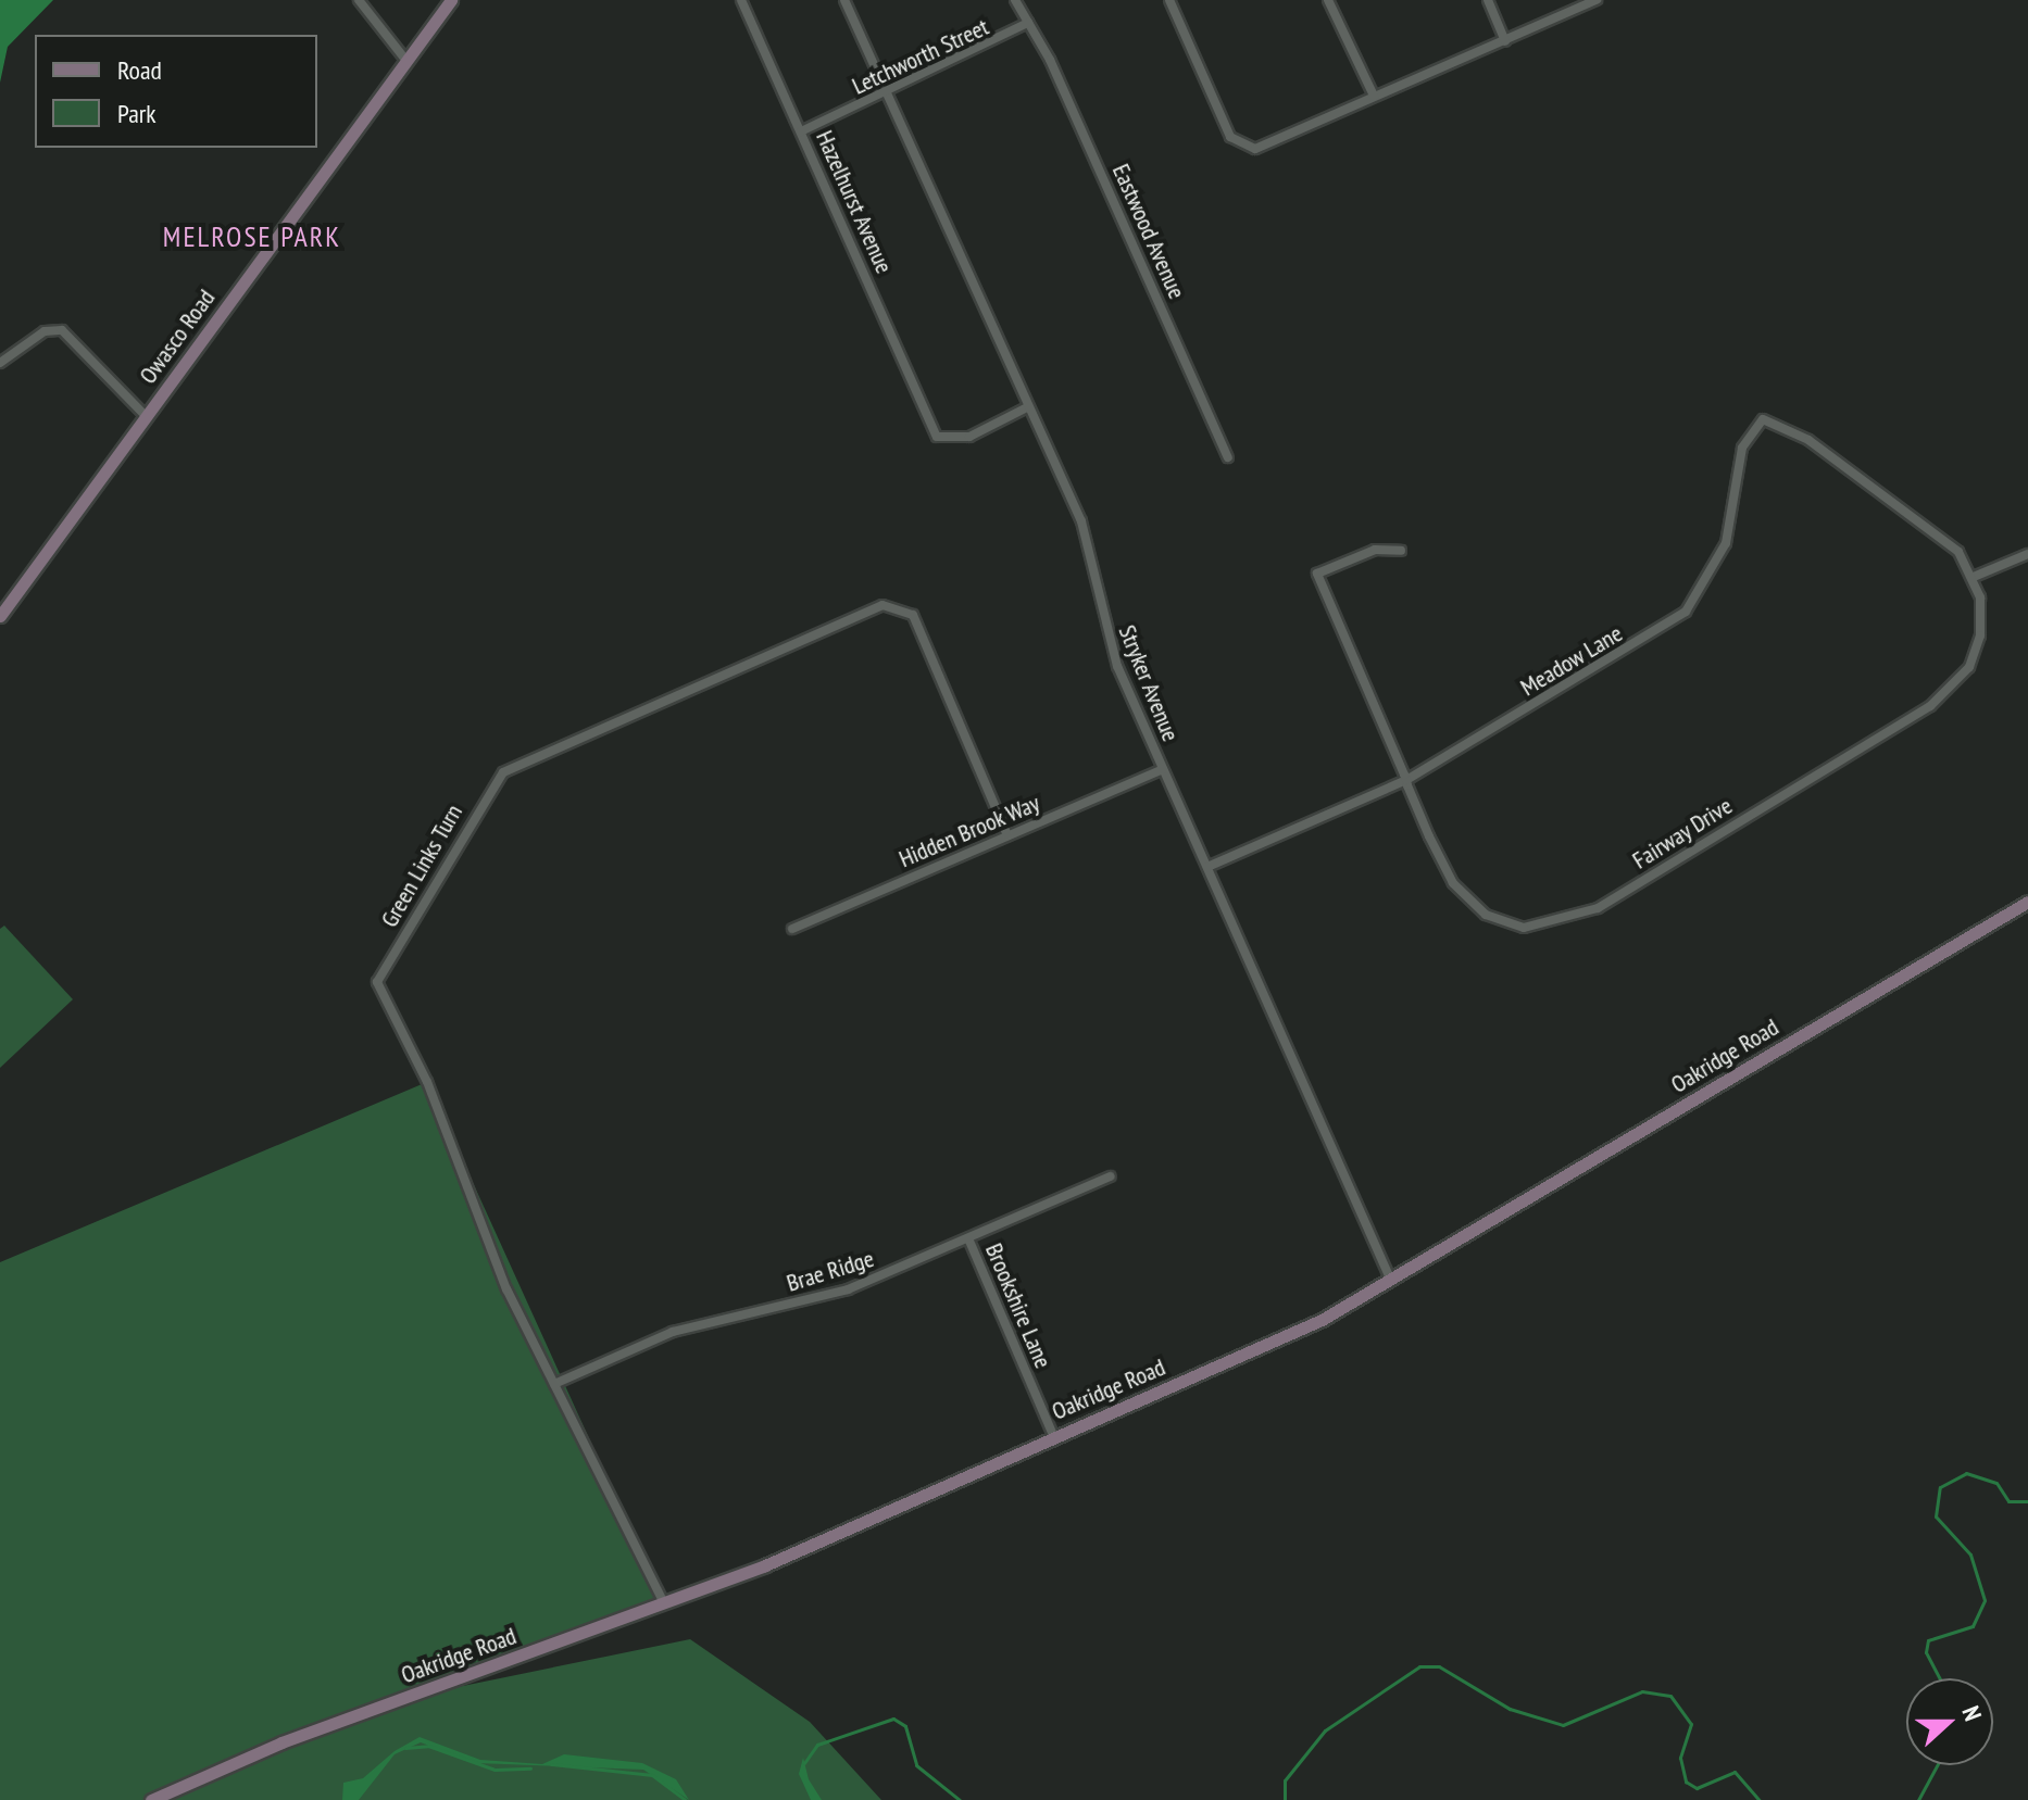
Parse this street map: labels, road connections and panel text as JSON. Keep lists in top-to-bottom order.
{
  "streets": {
    "street": [
      "Letchworth Street",
      "Hazelhurst Avenue",
      "Eastwood Avenue",
      "Owasco Road",
      "Meadow Lane",
      "Stryker Avenue",
      "Hidden Brook Way",
      "Fairway Drive",
      "Green Links Turn",
      "Oakridge Road",
      "Brae Ridge",
      "Brookshire Lane"
    ]
  },
  "crossings": [
    ["Letchworth Street", "Hazelhurst Avenue"],
    ["Letchworth Street", "Eastwood Avenue"],
    ["Letchworth Street", "Stryker Avenue"],
    ["Hazelhurst Avenue", "Stryker Avenue"],
    ["Meadow Lane", "Stryker Avenue"],
    ["Meadow Lane", "Fairway Drive"],
    ["Stryker Avenue", "Hidden Brook Way"],
    ["Stryker Avenue", "Oakridge Road"],
    ["Hidden Brook Way", "Green Links Turn"],
    ["Green Links Turn", "Oakridge Road"],
    ["Green Links Turn", "Brae Ridge"],
    ["Oakridge Road", "Brookshire Lane"],
    ["Brae Ridge", "Brookshire Lane"]
  ],
  "districts": ["MELROSE PARK"],
  "legend": ["Road", "Park"],
  "north": "right"
}
